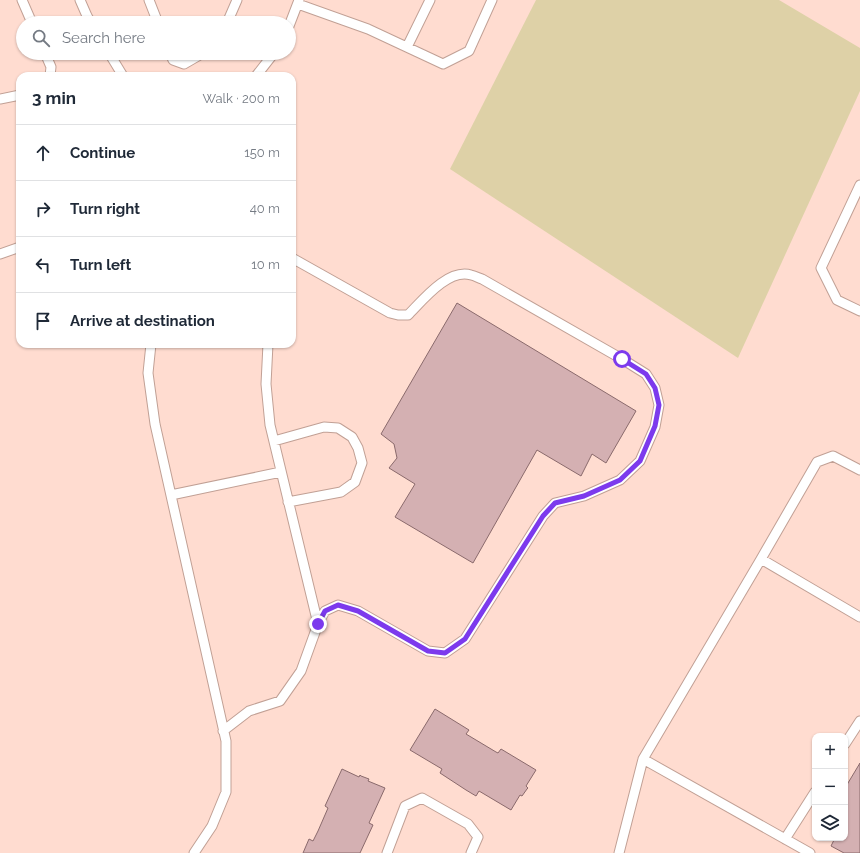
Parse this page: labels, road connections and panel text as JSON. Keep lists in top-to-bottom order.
{
  "page": {
    "search": "Search here",
    "heading": ["3 min", "Walk · 200 m"],
    "list": [
      ["Continue", "150 m"],
      ["Turn right", "40 m"],
      ["Turn left", "10 m"],
      "Arrive at destination"
    ],
    "map_buttons": ["+", "−"]
  }
}
